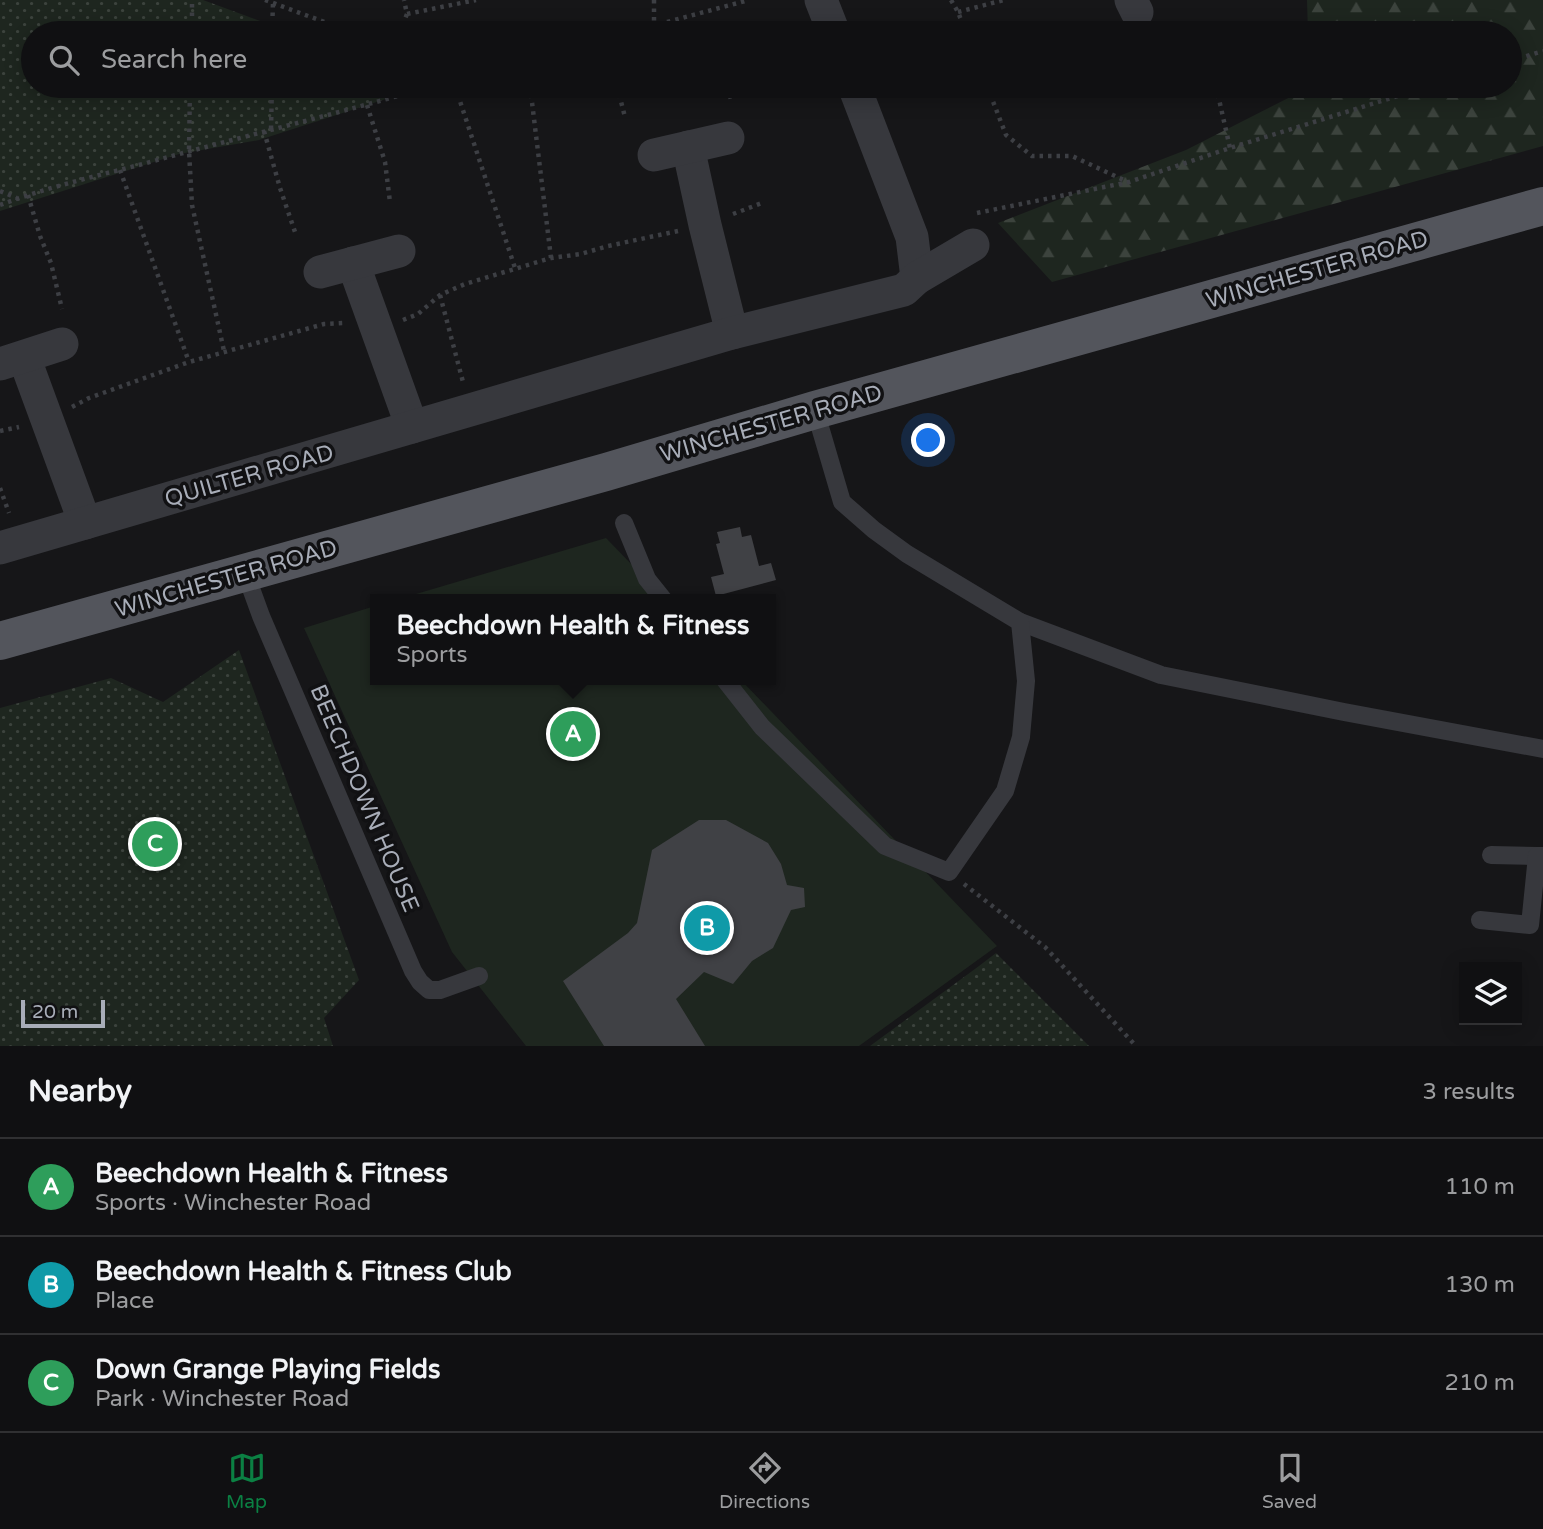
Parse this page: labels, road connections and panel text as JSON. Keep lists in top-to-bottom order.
{
  "streets": {
    "main road": ["WINCHESTER ROAD"],
    "street": ["QUILTER ROAD"],
    "lane": ["BEECHDOWN HOUSE"]
  },
  "crossings": [
    ["WINCHESTER ROAD", "BEECHDOWN HOUSE"]
  ],
  "scale_bar": "20 m",
  "page": {
    "search": "Search here",
    "popup": ["Beechdown Health & Fitness", "Sports"],
    "pins": ["A", "C", "B"],
    "scale": "20 m",
    "heading": ["Nearby", "3 results"],
    "list": [
      {
        "mark": "A",
        "name": "Beechdown Health & Fitness",
        "note": "Sports · Winchester Road",
        "value": "110 m"
      },
      {
        "mark": "B",
        "name": "Beechdown Health & Fitness Club",
        "note": "Place",
        "value": "130 m"
      },
      {
        "mark": "C",
        "name": "Down Grange Playing Fields",
        "note": "Park · Winchester Road",
        "value": "210 m"
      }
    ],
    "nav": ["Map", "Directions", "Saved"]
  }
}
